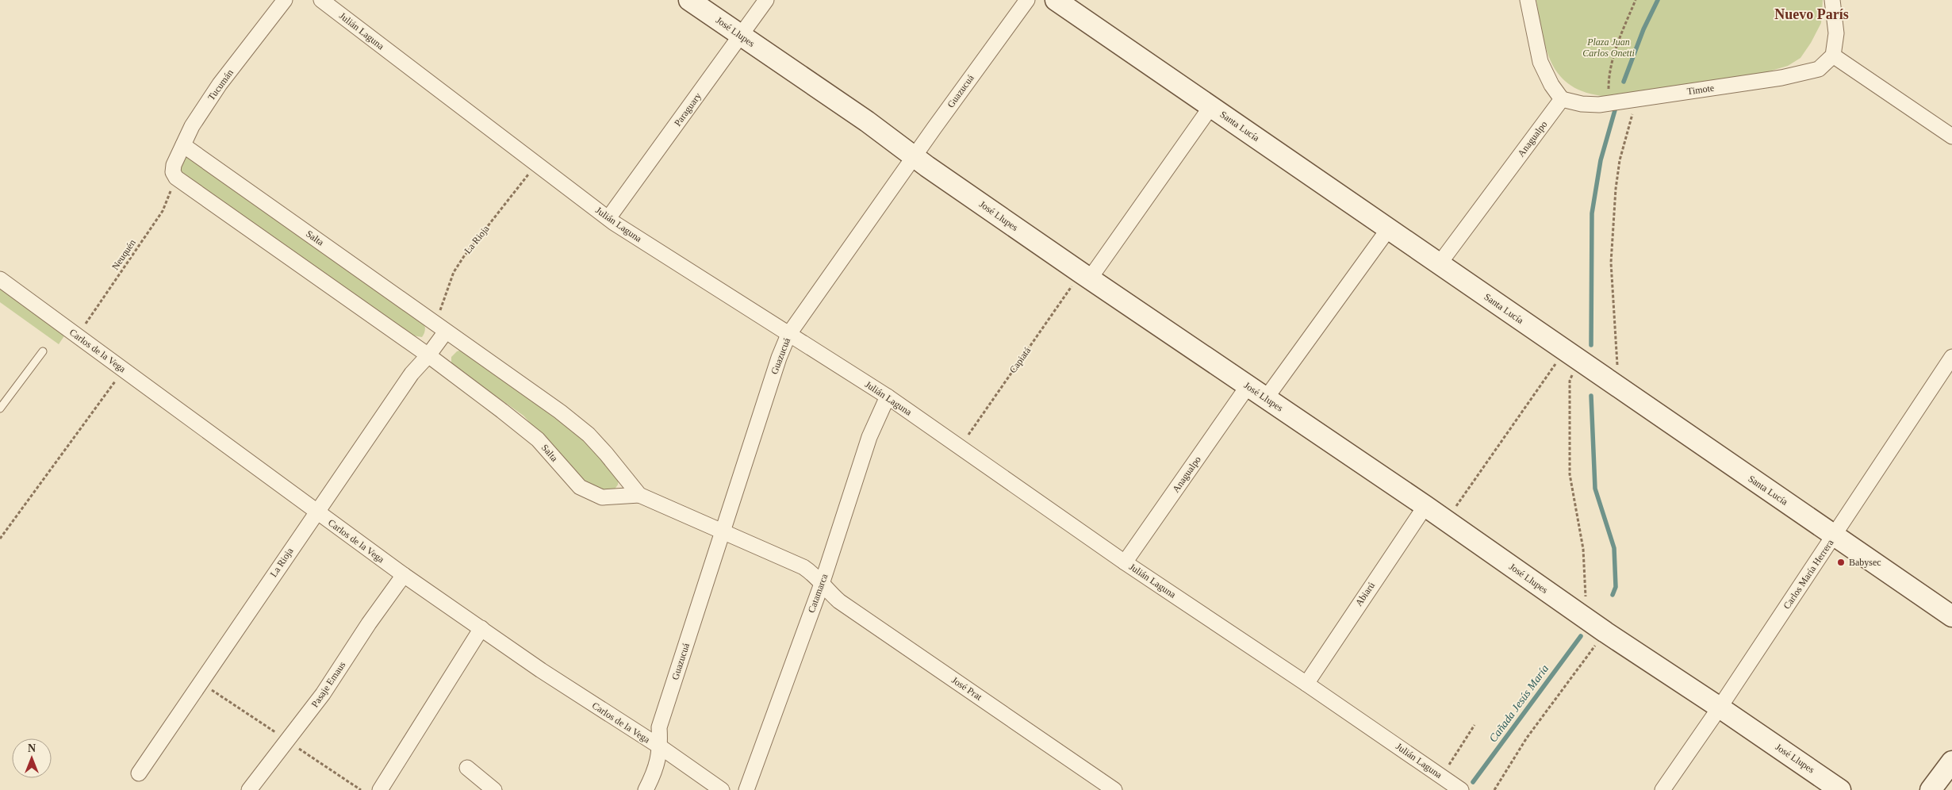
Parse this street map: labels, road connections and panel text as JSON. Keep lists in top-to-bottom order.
{
  "streets": {
    "street": [
      "Julián Laguna",
      "José Llupes",
      "Tucumán",
      "Timote",
      "Guazucuá",
      "Paraguary",
      "Santa Lucía",
      "Anagualpo",
      "Salta",
      "La Rioja",
      "Carlos de la Vega",
      "Carlos María Herrera",
      "Catamarca",
      "Abiarú",
      "Pasaje Emaus",
      "José Prat"
    ],
    "path": ["Neuquén", "Capiatá"]
  },
  "crossings": [
    ["Julián Laguna", "Guazucuá"],
    ["Julián Laguna", "Paraguary"],
    ["Julián Laguna", "Anagualpo"],
    ["Julián Laguna", "La Rioja"],
    ["Julián Laguna", "Capiatá"],
    ["Julián Laguna", "Catamarca"],
    ["Julián Laguna", "Abiarú"],
    ["José Llupes", "Guazucuá"],
    ["José Llupes", "Paraguary"],
    ["José Llupes", "Anagualpo"],
    ["José Llupes", "Capiatá"],
    ["José Llupes", "Carlos María Herrera"],
    ["José Llupes", "Abiarú"],
    ["Tucumán", "Salta"],
    ["Tucumán", "Neuquén"],
    ["Timote", "Anagualpo"],
    ["Guazucuá", "Salta"],
    ["Guazucuá", "Carlos de la Vega"],
    ["Santa Lucía", "Anagualpo"],
    ["Santa Lucía", "Carlos María Herrera"],
    ["Salta", "La Rioja"],
    ["Salta", "Neuquén"],
    ["Salta", "Catamarca"],
    ["Salta", "José Prat"],
    ["La Rioja", "Carlos de la Vega"],
    ["Neuquén", "Carlos de la Vega"],
    ["Carlos de la Vega", "Pasaje Emaus"],
    ["Catamarca", "José Prat"]
  ],
  "districts": ["Nuevo París"],
  "water": ["Cañada Jesús María"],
  "parks": ["Plaza Juan Carlos Onetti"],
  "places": ["Babysec"],
  "north": "top"
}
